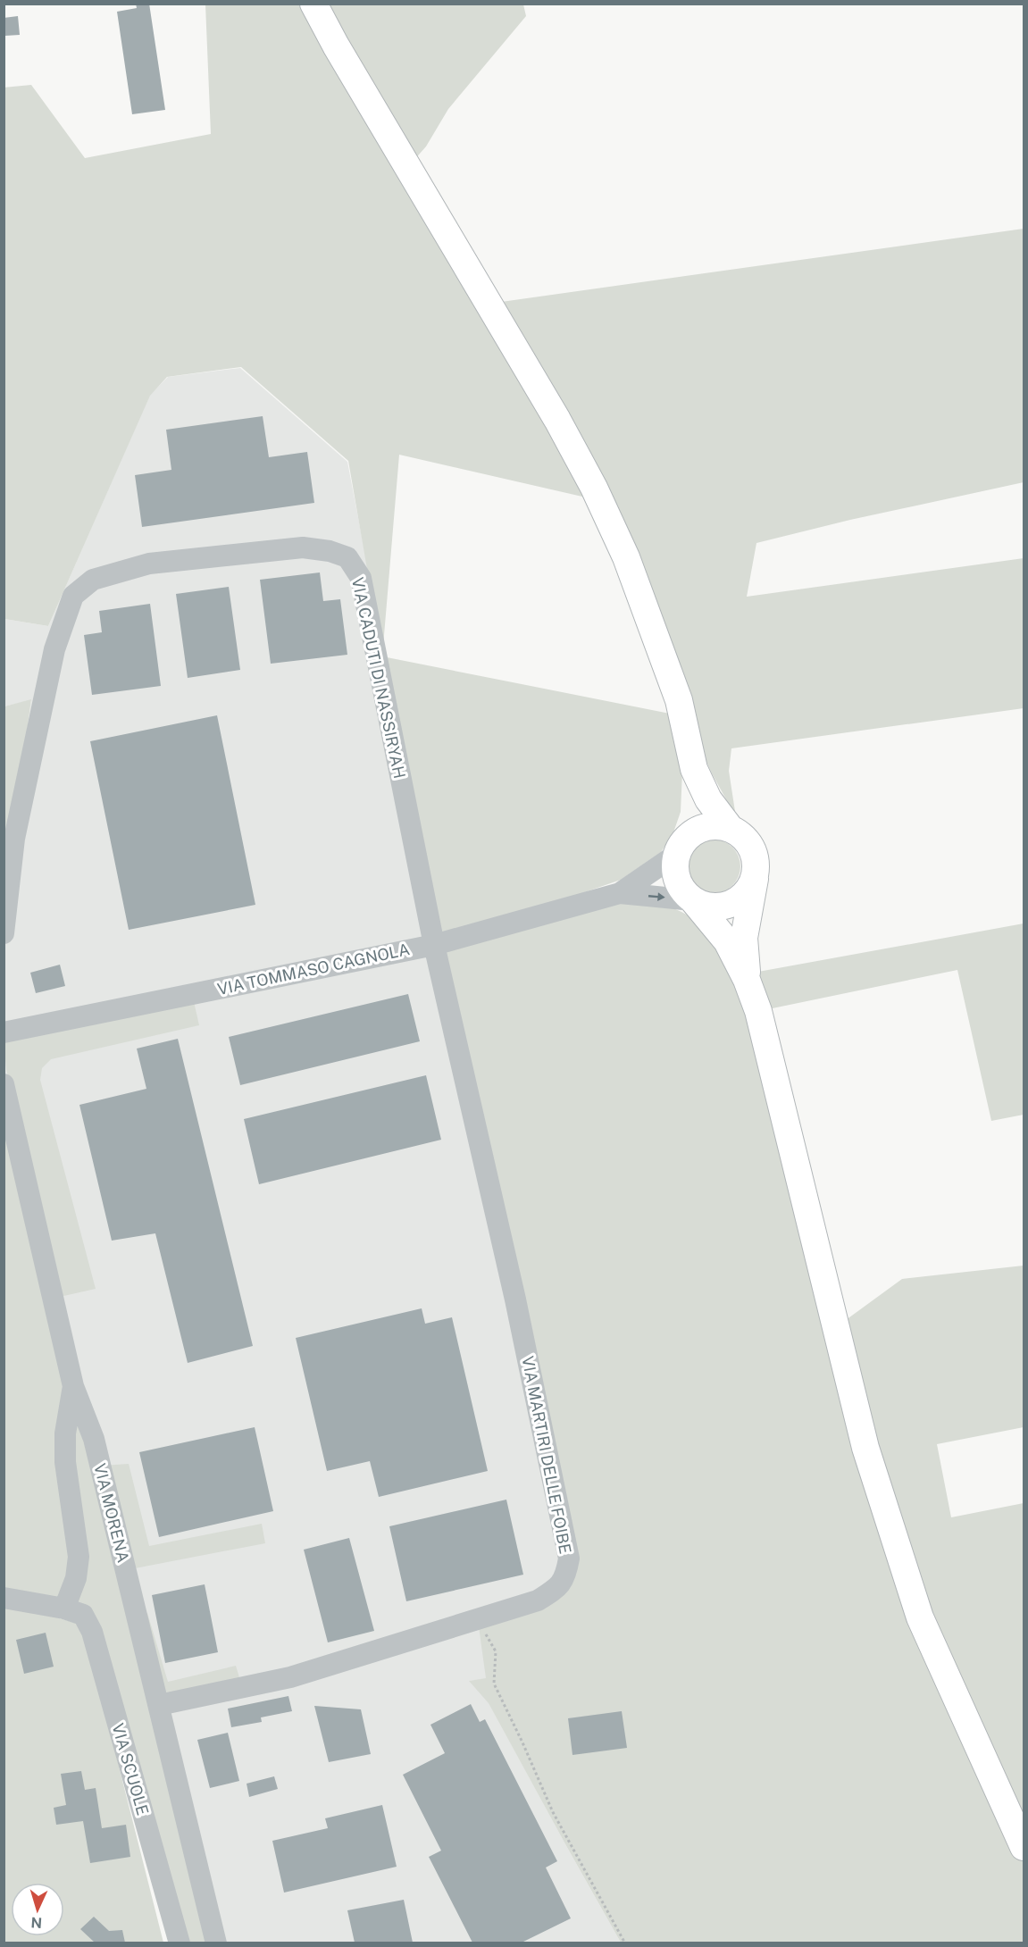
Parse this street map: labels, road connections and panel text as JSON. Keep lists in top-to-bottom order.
{
  "streets": {
    "street": [
      "VIA CADUTI DI NASSIRYAH",
      "VIA TOMMASO CAGNOLA",
      "VIA MARTIRI DELLE FOIBE",
      "VIA MORENA",
      "VIA SCUOLE"
    ]
  },
  "crossings": [
    ["VIA CADUTI DI NASSIRYAH", "VIA TOMMASO CAGNOLA"],
    ["VIA CADUTI DI NASSIRYAH", "VIA MARTIRI DELLE FOIBE"],
    ["VIA TOMMASO CAGNOLA", "VIA MARTIRI DELLE FOIBE"],
    ["VIA MARTIRI DELLE FOIBE", "VIA MORENA"]
  ],
  "north": "bottom"
}
